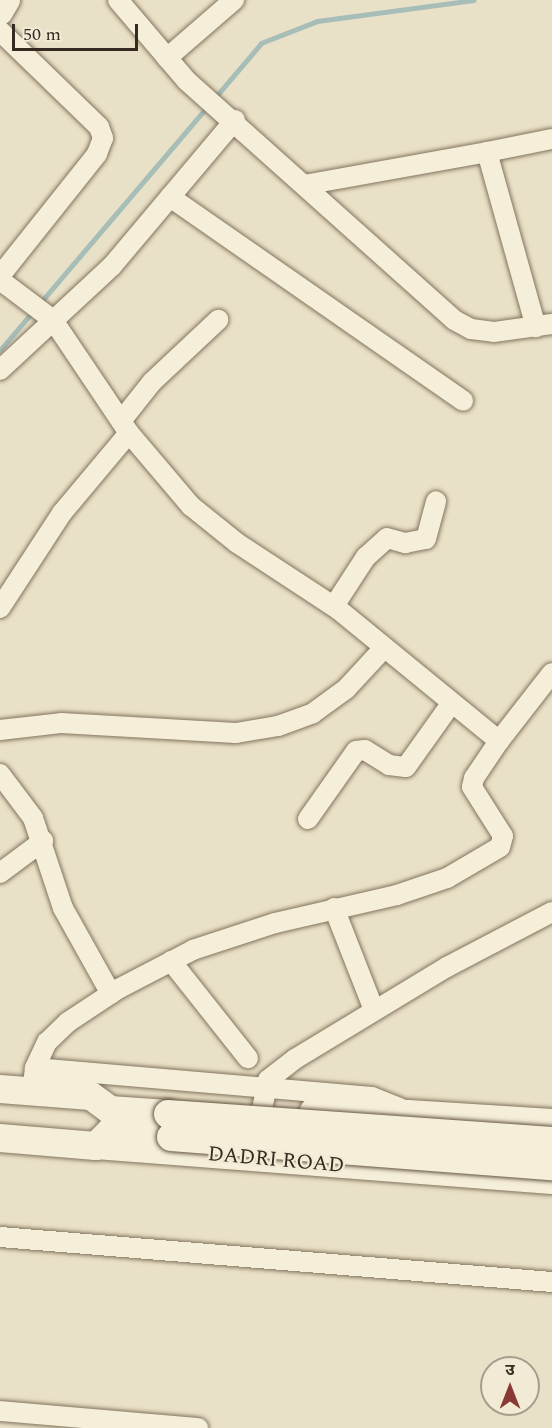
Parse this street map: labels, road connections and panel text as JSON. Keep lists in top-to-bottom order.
{
  "streets": {
    "main road": ["DADRI ROAD"]
  },
  "scale_bar": "50 m",
  "north": "top"
}
